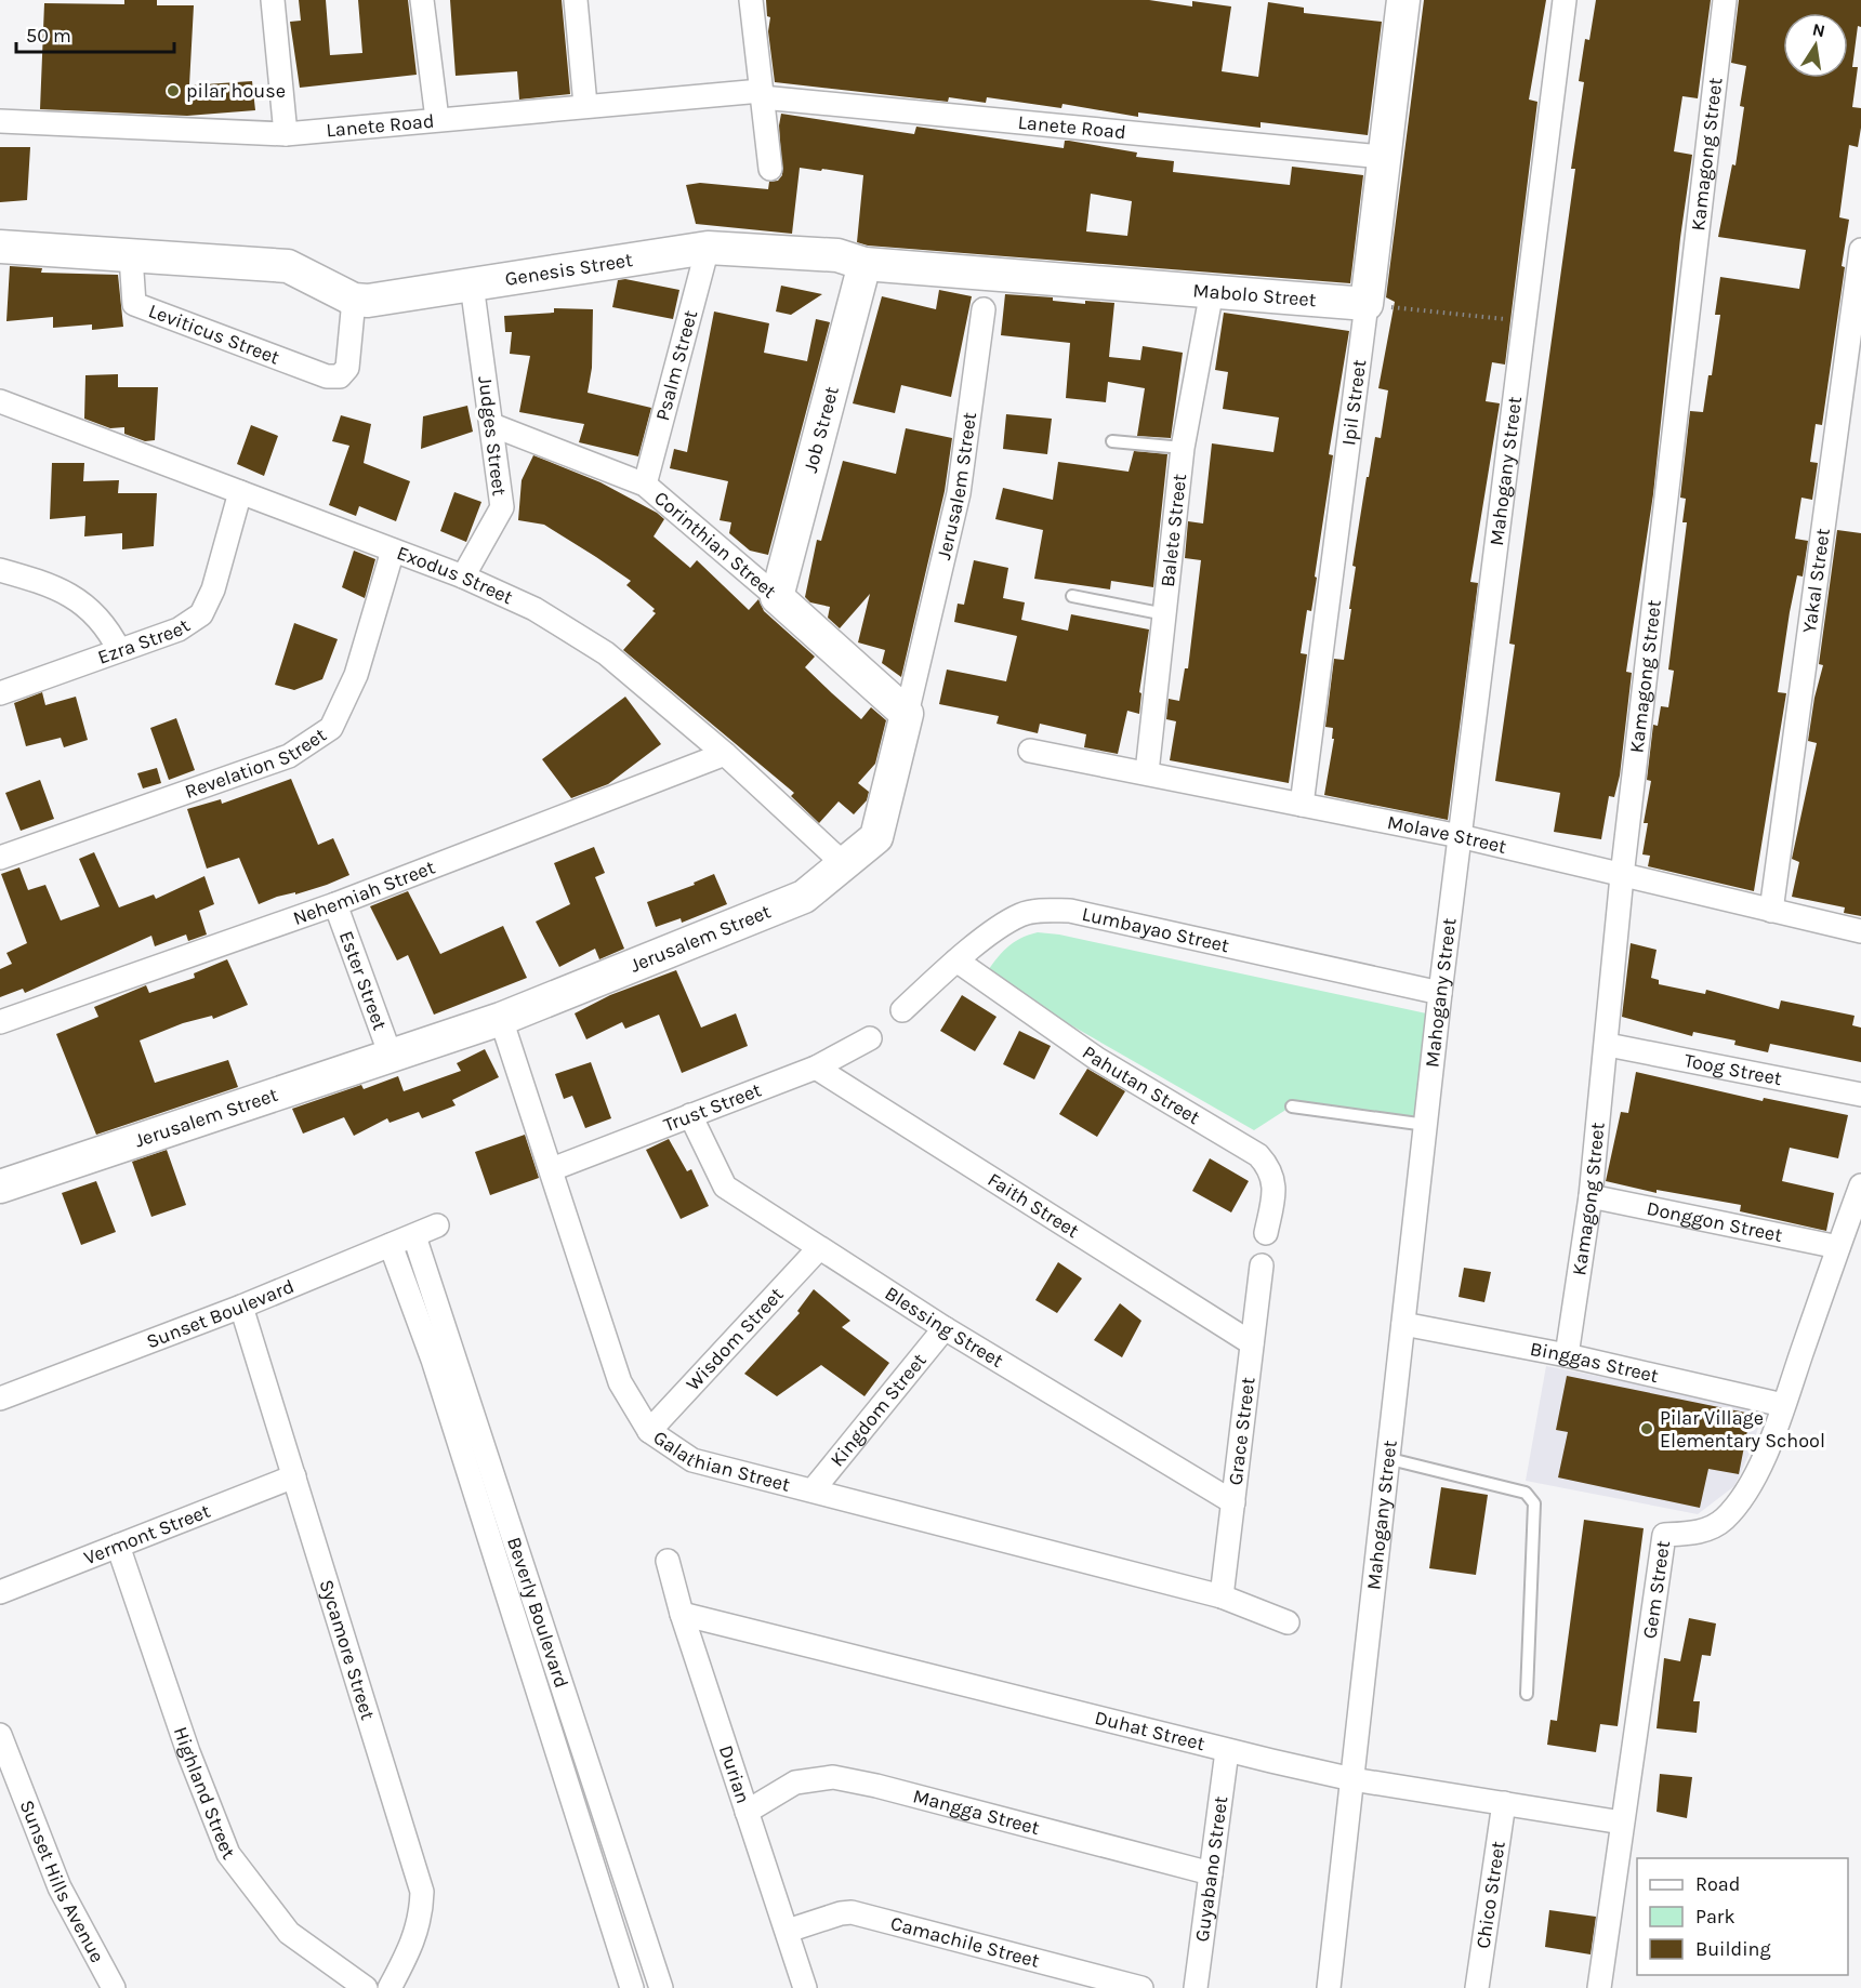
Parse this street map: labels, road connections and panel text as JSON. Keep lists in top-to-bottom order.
{
  "streets": {
    "street": [
      "Lanete Road",
      "Kamagong Street",
      "Genesis Street",
      "Mabolo Street",
      "Leviticus Street",
      "Psalm Street",
      "Ipil Street",
      "Job Street",
      "Judges Street",
      "Mahogany Street",
      "Jerusalem Street",
      "Balete Street",
      "Corinthian Street",
      "Exodus Street",
      "Yakal Street",
      "Ezra Street",
      "Revelation Street",
      "Molave Street",
      "Nehemiah Street",
      "Lumbayao Street",
      "Ester Street",
      "Toog Street",
      "Pahutan Street",
      "Trust Street",
      "Faith Street",
      "Donggon Street",
      "Sunset Boulevard",
      "Blessing Street",
      "Wisdom Street",
      "Binggas Street",
      "Kingdom Street",
      "Grace Street",
      "Galathian Street",
      "Vermont Street",
      "Gem Street",
      "Beverly Boulevard",
      "Sycamore Street",
      "Duhat Street",
      "Durian",
      "Highland Street",
      "Mangga Street",
      "Guyabano Street",
      "Sunset Hills Avenue",
      "Chico Street",
      "Camachile Street"
    ]
  },
  "crossings": [
    ["Lanete Road", "Ipil Street"],
    ["Kamagong Street", "Molave Street"],
    ["Kamagong Street", "Toog Street"],
    ["Kamagong Street", "Donggon Street"],
    ["Kamagong Street", "Binggas Street"],
    ["Genesis Street", "Mabolo Street"],
    ["Genesis Street", "Leviticus Street"],
    ["Genesis Street", "Psalm Street"],
    ["Genesis Street", "Job Street"],
    ["Genesis Street", "Judges Street"],
    ["Mabolo Street", "Ipil Street"],
    ["Mabolo Street", "Balete Street"],
    ["Psalm Street", "Corinthian Street"],
    ["Ipil Street", "Molave Street"],
    ["Job Street", "Corinthian Street"],
    ["Judges Street", "Corinthian Street"],
    ["Judges Street", "Exodus Street"],
    ["Mahogany Street", "Molave Street"],
    ["Mahogany Street", "Lumbayao Street"],
    ["Mahogany Street", "Binggas Street"],
    ["Mahogany Street", "Duhat Street"],
    ["Jerusalem Street", "Corinthian Street"],
    ["Jerusalem Street", "Exodus Street"],
    ["Jerusalem Street", "Ester Street"],
    ["Jerusalem Street", "Galathian Street"],
    ["Balete Street", "Molave Street"],
    ["Exodus Street", "Ezra Street"],
    ["Exodus Street", "Revelation Street"],
    ["Exodus Street", "Nehemiah Street"],
    ["Yakal Street", "Molave Street"],
    ["Nehemiah Street", "Ester Street"],
    ["Lumbayao Street", "Pahutan Street"],
    ["Trust Street", "Faith Street"],
    ["Trust Street", "Blessing Street"],
    ["Trust Street", "Galathian Street"],
    ["Faith Street", "Grace Street"],
    ["Donggon Street", "Gem Street"],
    ["Sunset Boulevard", "Beverly Boulevard"],
    ["Sunset Boulevard", "Sycamore Street"],
    ["Blessing Street", "Wisdom Street"],
    ["Blessing Street", "Kingdom Street"],
    ["Blessing Street", "Grace Street"],
    ["Wisdom Street", "Galathian Street"],
    ["Binggas Street", "Gem Street"],
    ["Kingdom Street", "Galathian Street"],
    ["Grace Street", "Galathian Street"],
    ["Vermont Street", "Sycamore Street"],
    ["Vermont Street", "Highland Street"],
    ["Gem Street", "Duhat Street"],
    ["Duhat Street", "Durian"],
    ["Duhat Street", "Guyabano Street"],
    ["Duhat Street", "Chico Street"],
    ["Durian", "Mangga Street"],
    ["Durian", "Camachile Street"],
    ["Mangga Street", "Guyabano Street"]
  ],
  "places": ["pilar house", "Pilar Village Elementary School"],
  "legend": ["Road", "Park", "Building"],
  "scale_bar": "50 m",
  "north": "top"
}
